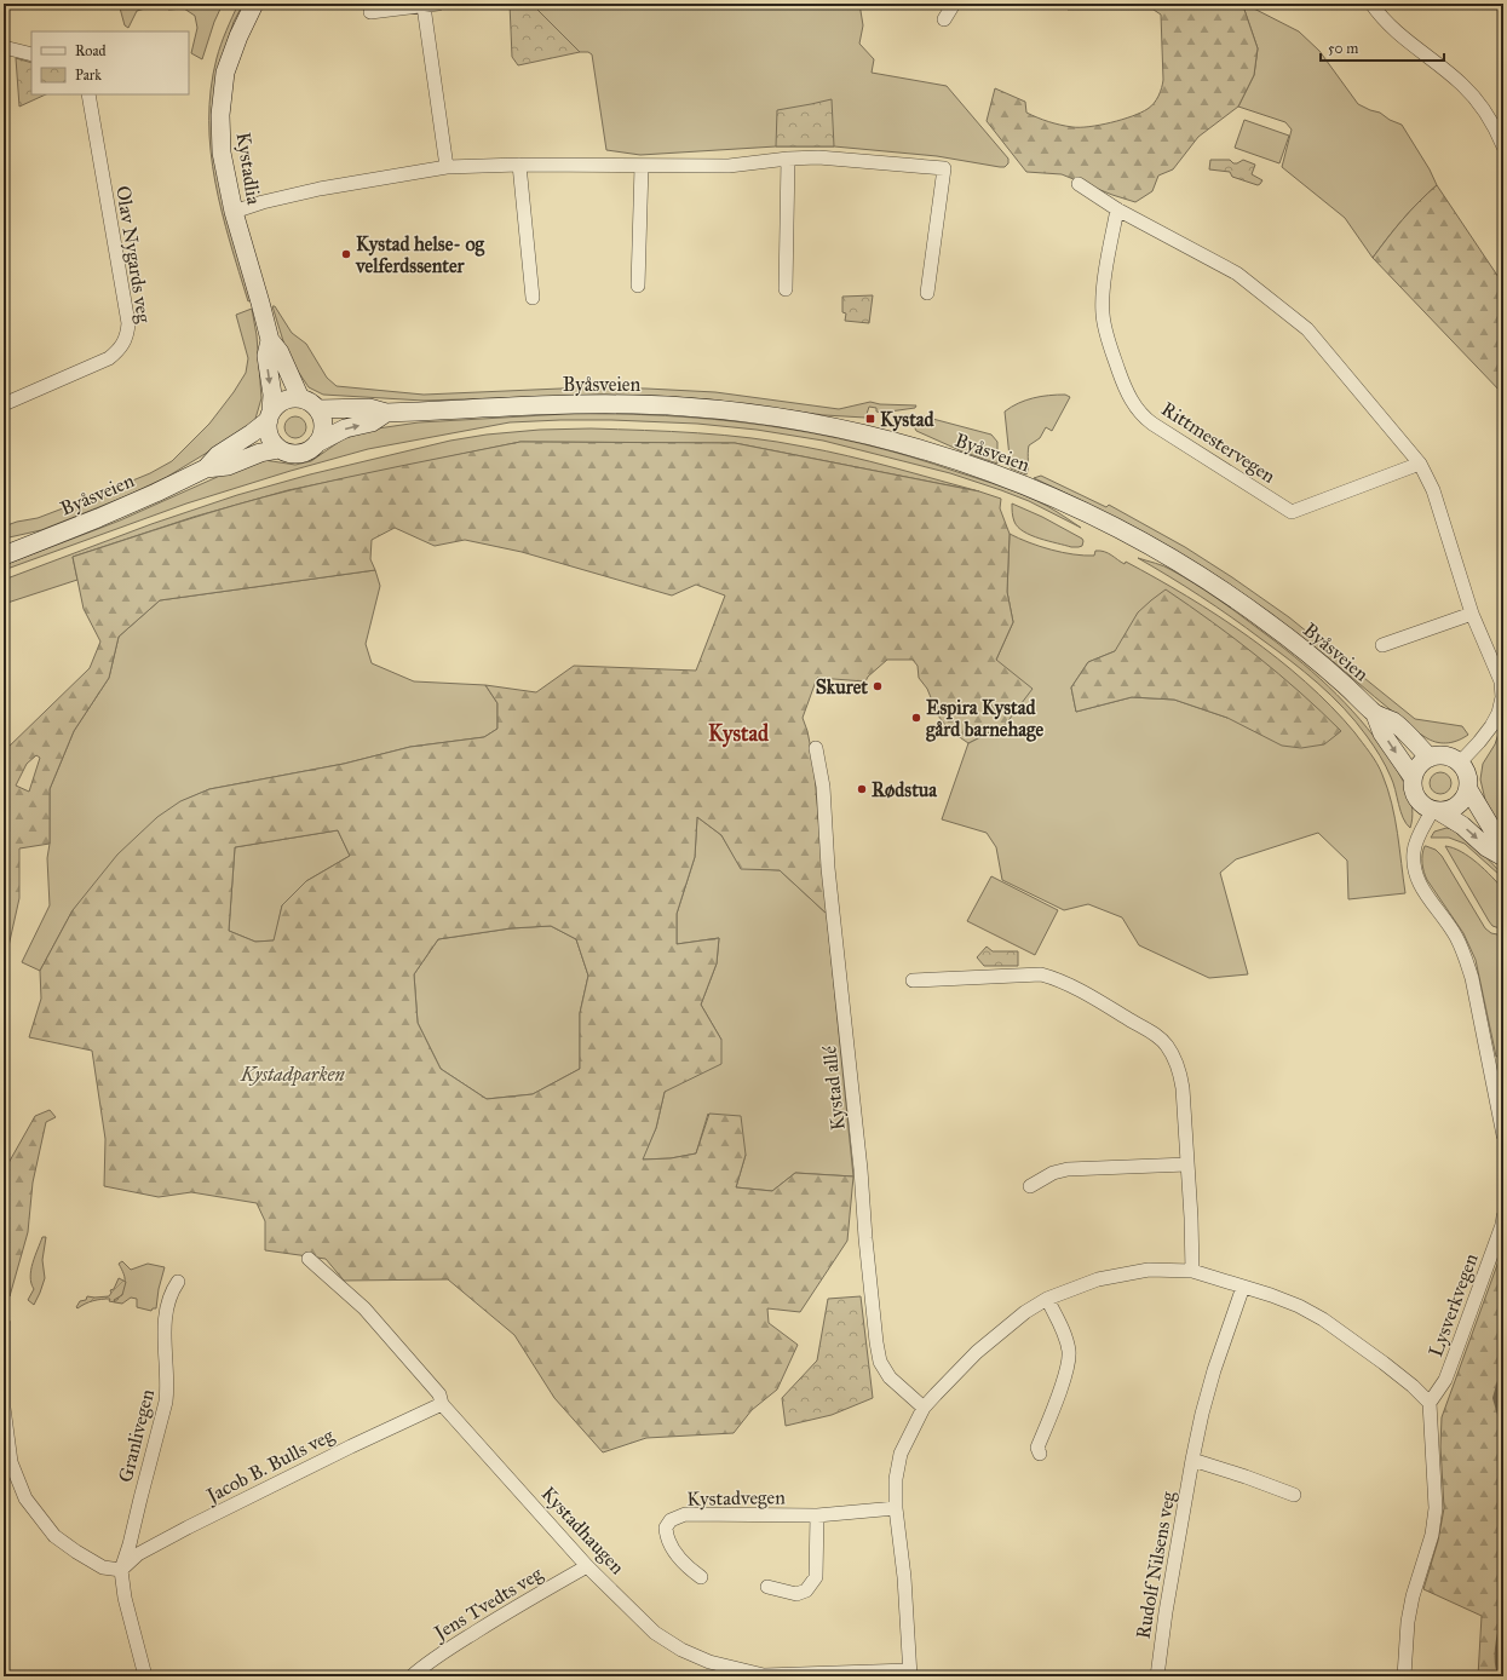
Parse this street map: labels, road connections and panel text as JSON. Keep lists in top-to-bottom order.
{
  "streets": {
    "main road": ["Kystadlia", "Byåsveien"],
    "street": [
      "Olav Nygards veg",
      "Rittmestervegen",
      "Kystad allé",
      "Lysverkvegen",
      "Granlivegen",
      "Jacob B. Bulls veg",
      "Kystadvegen",
      "Kystadhaugen",
      "Rudolf Nilsens veg",
      "Jens Tvedts veg"
    ]
  },
  "crossings": [
    ["Kystadlia", "Byåsveien"],
    ["Granlivegen", "Jacob B. Bulls veg"],
    ["Jacob B. Bulls veg", "Kystadhaugen"],
    ["Kystadhaugen", "Jens Tvedts veg"]
  ],
  "districts": ["Kystad"],
  "parks": ["Kystadparken"],
  "places": {
    "other": [
      "Kystad helse- og velferdssenter",
      "Skuret",
      "Espira Kystad gård barnehage",
      "Rødstua"
    ],
    "transit": ["Kystad"]
  },
  "legend": ["Road", "Park"],
  "scale_bar": "50 m"
}
